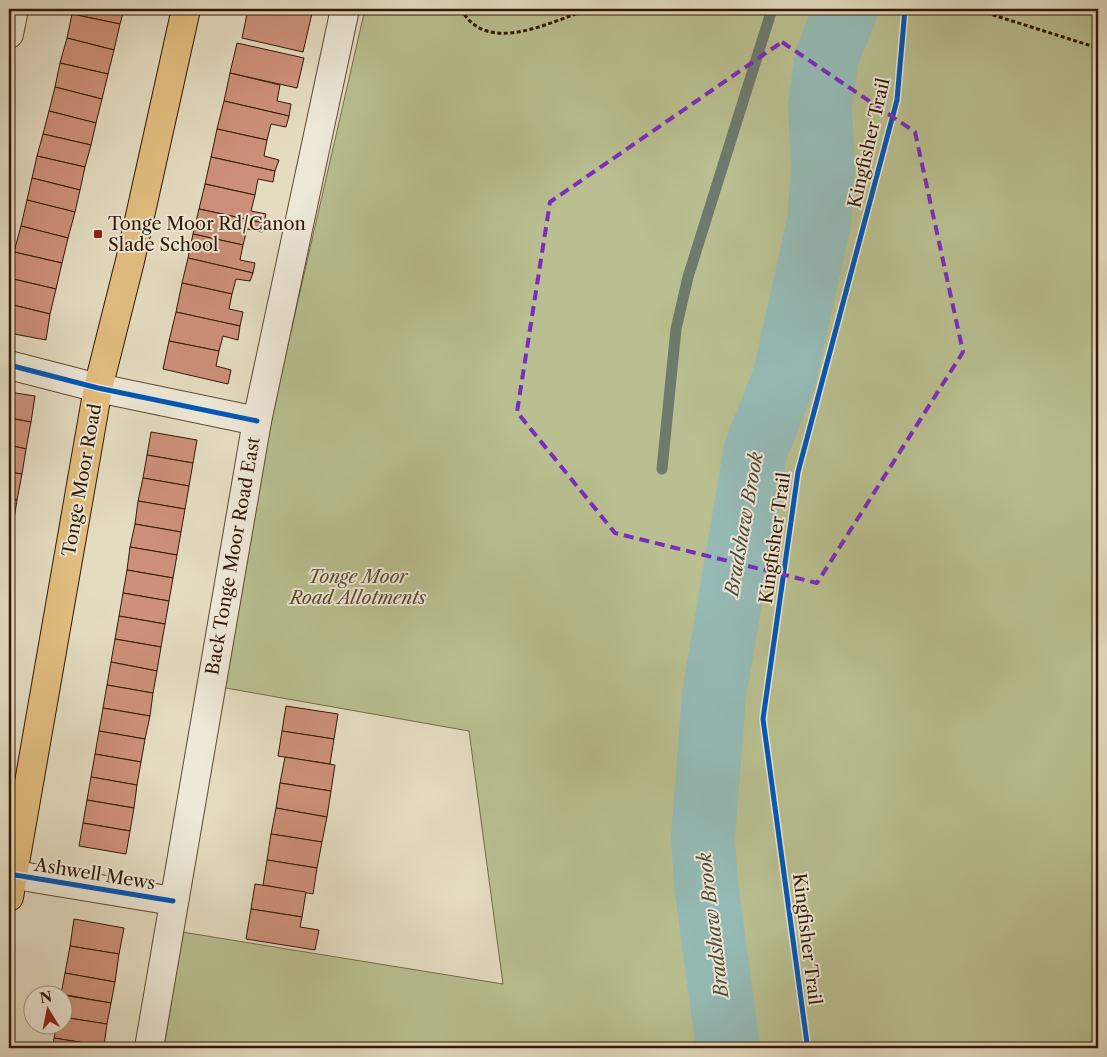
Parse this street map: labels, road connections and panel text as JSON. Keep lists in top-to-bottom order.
{
  "streets": {
    "main road": ["Tonge Moor Road"],
    "street": ["Back Tonge Moor Road East", "Ashwell Mews"],
    "cycle path": ["Kingfisher Trail"]
  },
  "crossings": [
    ["Tonge Moor Road", "Ashwell Mews"],
    ["Back Tonge Moor Road East", "Ashwell Mews"]
  ],
  "water": ["Bradshaw Brook"],
  "parks": ["Tonge Moor Road Allotments"],
  "places": {
    "transit": ["Tonge Moor Rd/Canon Slade School"]
  },
  "north": "top"
}
